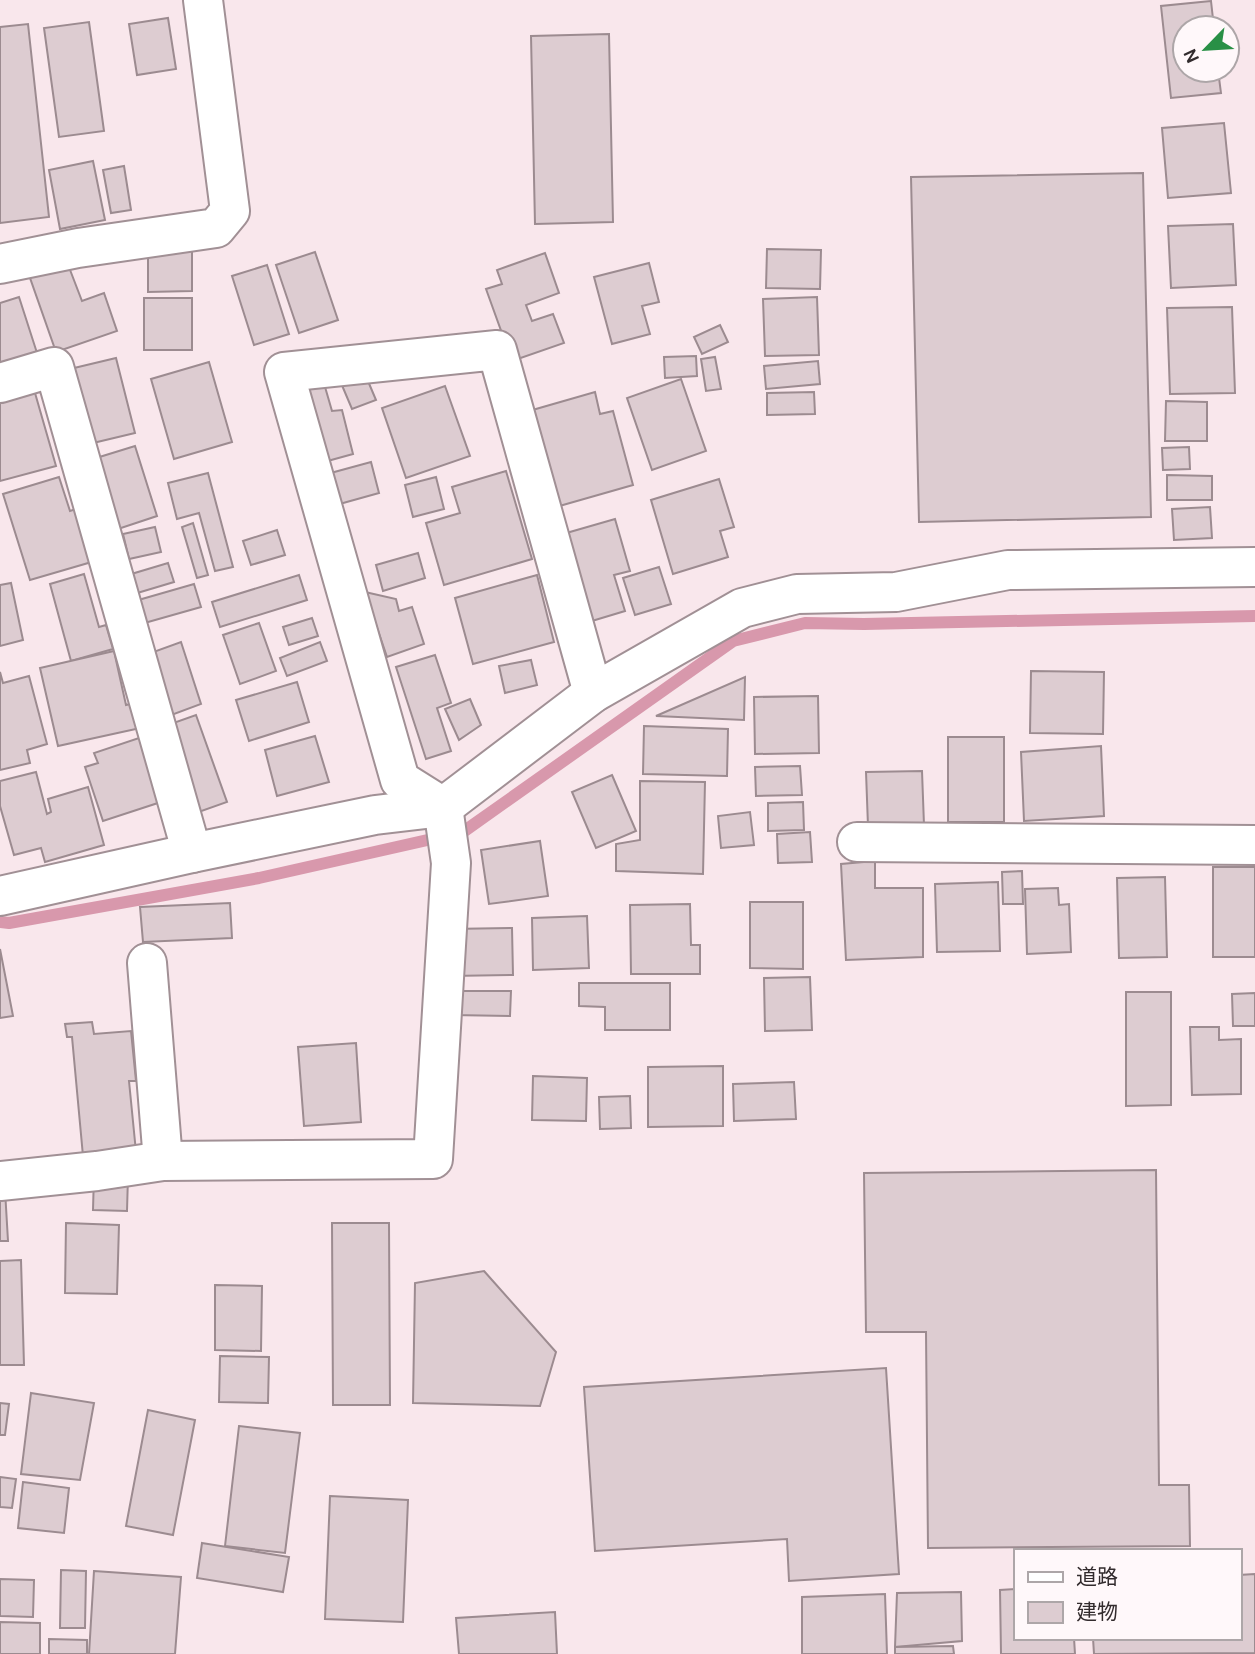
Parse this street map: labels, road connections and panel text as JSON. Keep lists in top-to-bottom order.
{
  "legend": ["道路", "建物"],
  "north": "bottom left"
}
